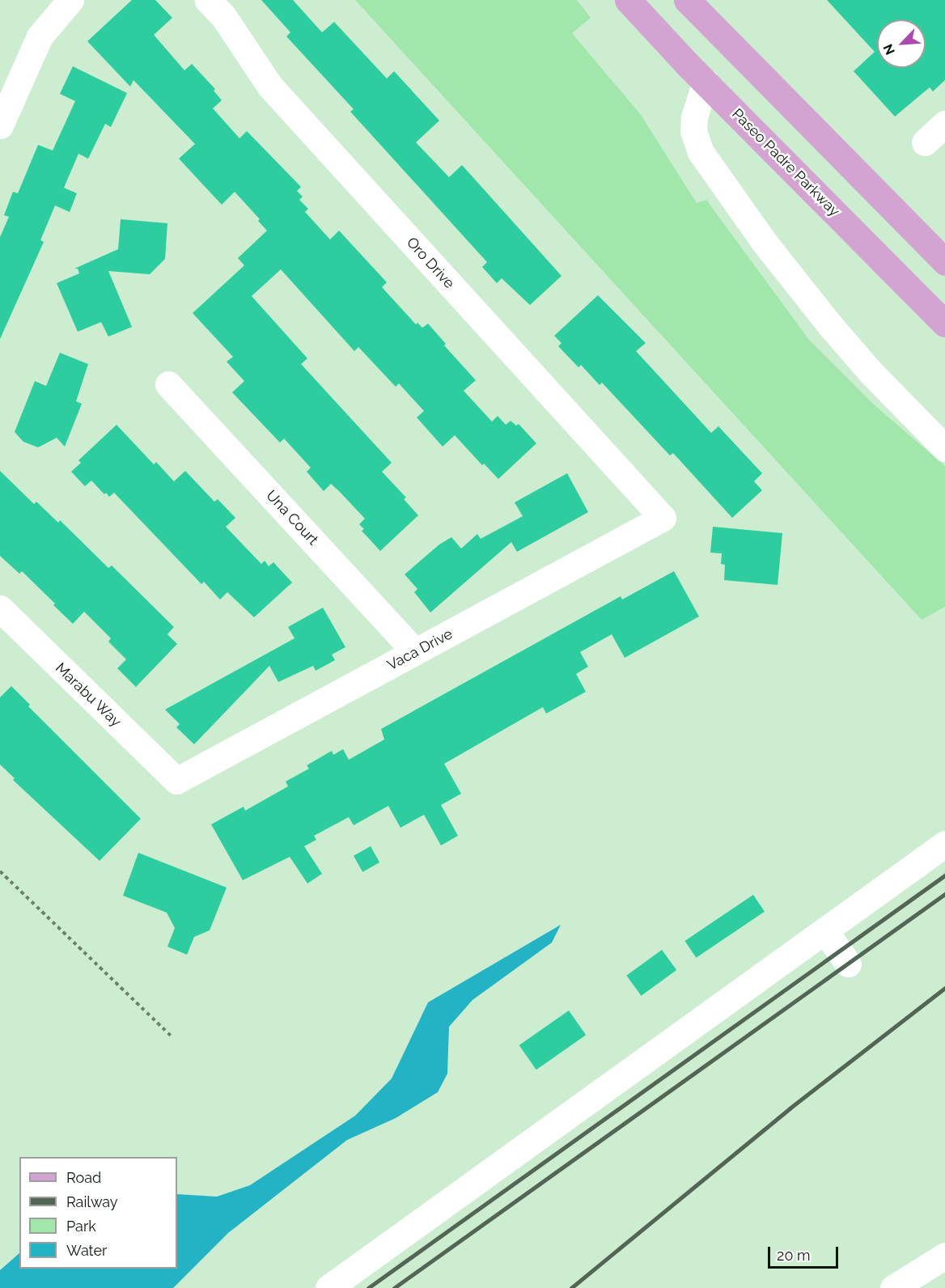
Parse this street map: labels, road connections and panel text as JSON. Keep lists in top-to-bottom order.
{
  "streets": {
    "main road": ["Paseo Padre Parkway"],
    "street": [
      "Oro Drive",
      "Una Court",
      "Vaca Drive",
      "Marabu Way"
    ]
  },
  "crossings": [
    ["Oro Drive", "Vaca Drive"],
    ["Una Court", "Vaca Drive"],
    ["Vaca Drive", "Marabu Way"]
  ],
  "legend": [
    "Road",
    "Railway",
    "Park",
    "Water"
  ],
  "scale_bar": "20 m",
  "north": "bottom left"
}
